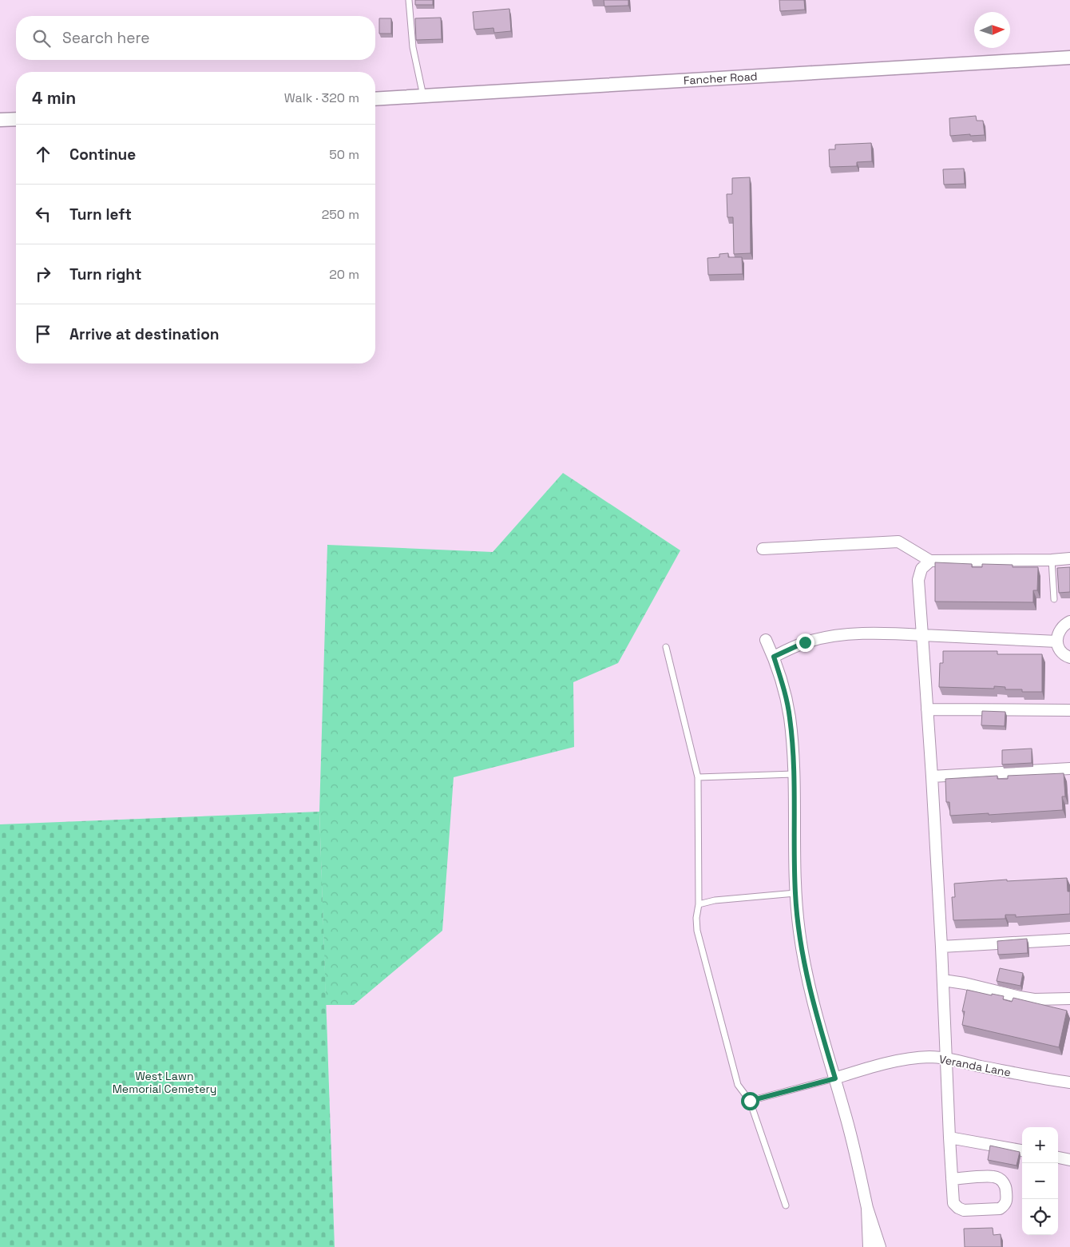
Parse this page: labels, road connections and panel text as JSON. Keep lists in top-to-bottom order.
{
  "streets": {
    "street": ["Fancher Road", "Veranda Lane"]
  },
  "parks": ["West Lawn Memorial Cemetery"],
  "north": "right",
  "page": {
    "search": "Search here",
    "heading": ["4 min", "Walk · 320 m"],
    "list": [
      ["Continue", "50 m"],
      ["Turn left", "250 m"],
      ["Turn right", "20 m"],
      "Arrive at destination"
    ],
    "map_buttons": ["+", "−"]
  }
}
